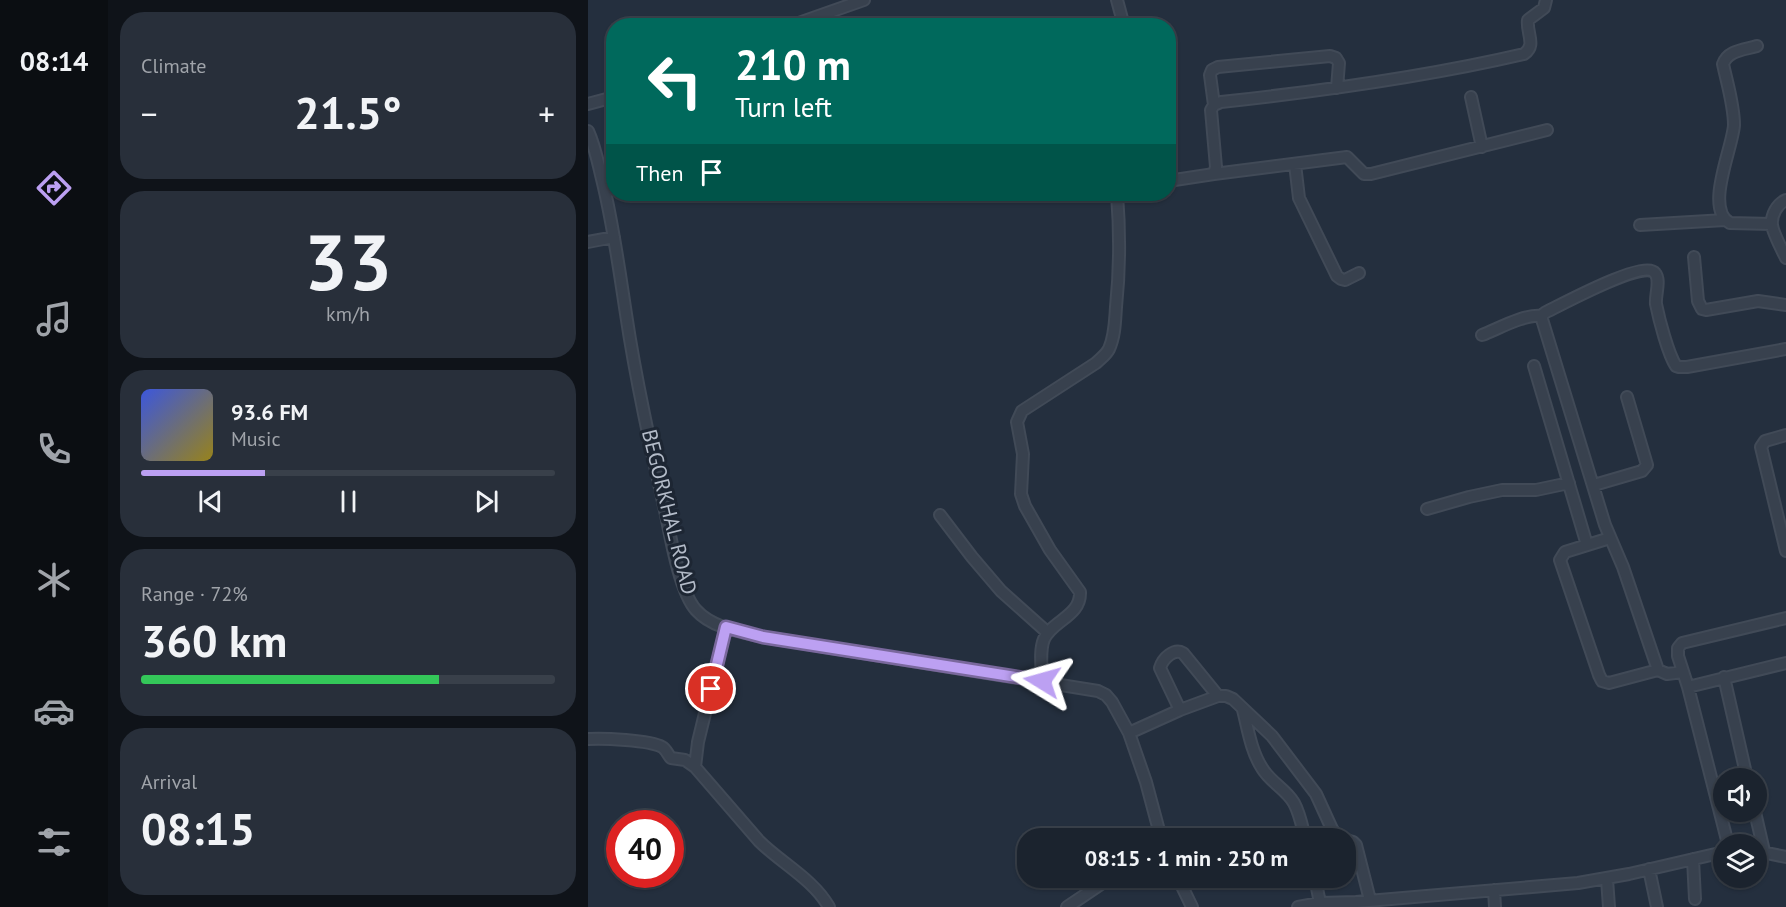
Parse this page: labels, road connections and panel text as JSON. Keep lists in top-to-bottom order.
{
  "streets": {
    "street": ["BEGORKHAL ROAD"]
  },
  "page": {
    "tabs": "08:14",
    "tile": [
      "Climate",
      ["33", "km/h"],
      ["Range · 72%", "360 km"],
      ["Arrival", "08:15"]
    ],
    "turn": ["210 m", "Turn left"],
    "heat": ["−", "21.5°", "+"],
    "then": "Then",
    "song": ["93.6 FM", "Music"],
    "limit": "40",
    "trip": "08:15 · 1 min · 250 m"
  }
}
